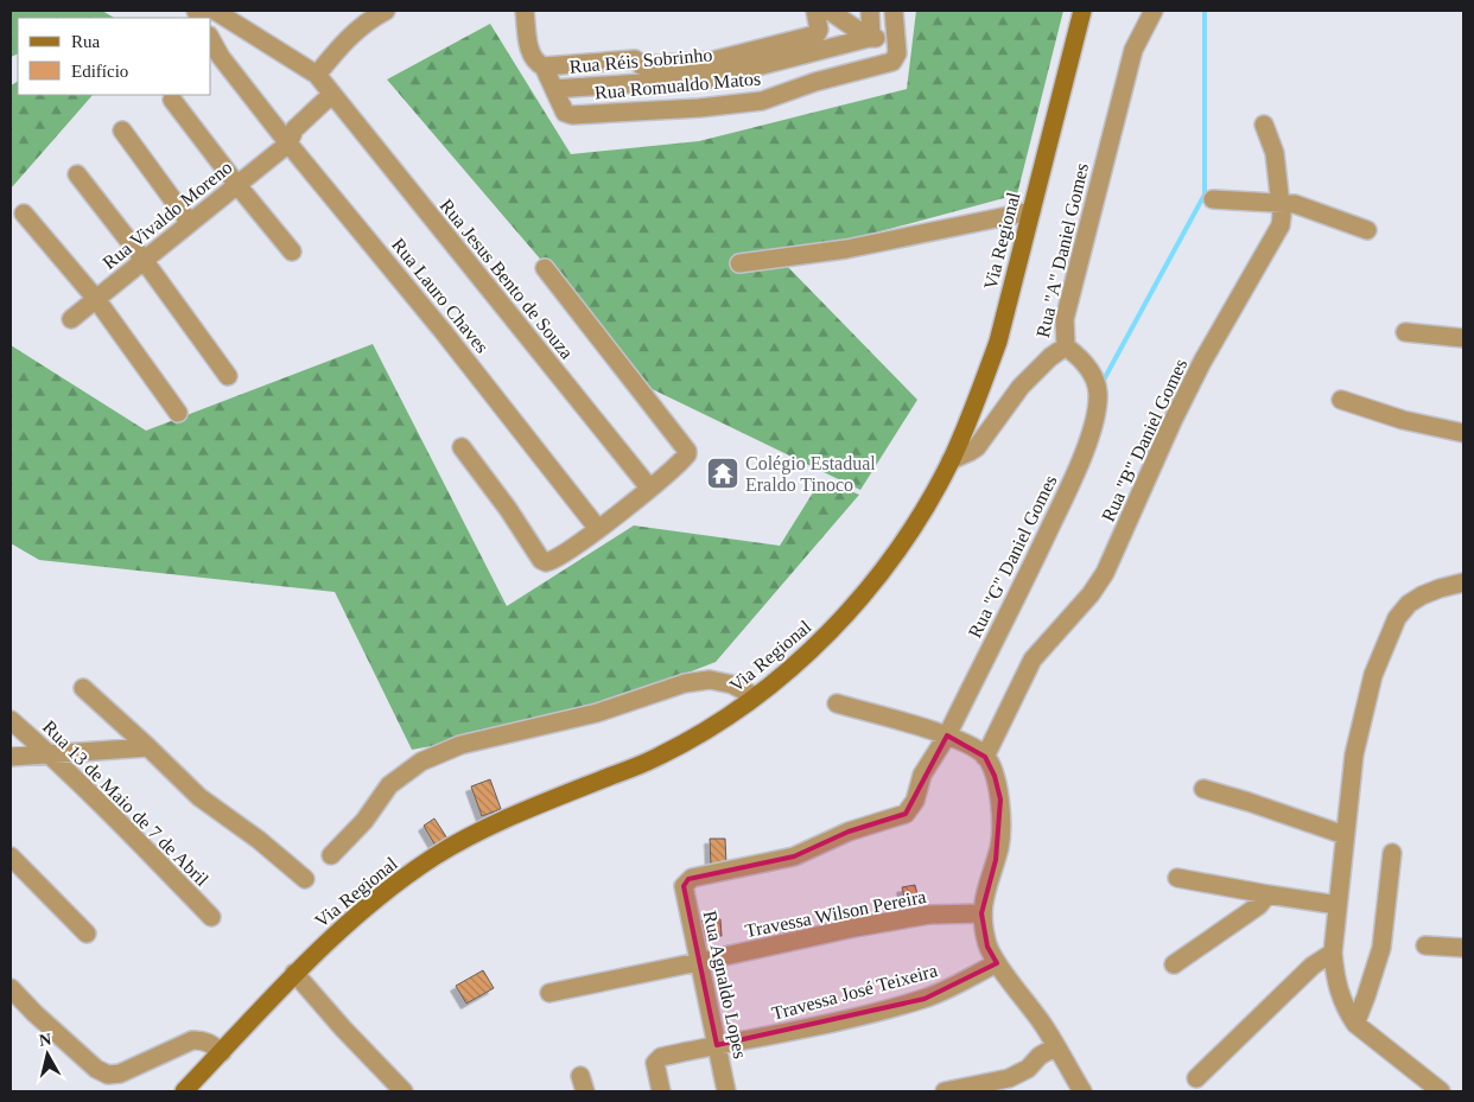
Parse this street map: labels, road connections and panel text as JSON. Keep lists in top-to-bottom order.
{
  "streets": {
    "main road": ["Via Regional"],
    "street": [
      "Rua Réis Sobrinho",
      "Rua Romualdo Matos",
      "Rua Vivaldo Moreno",
      "Rua \"A\" Daniel Gomes",
      "Rua Jesus Bento de Souza",
      "Rua Lauro Chaves",
      "Rua \"B\" Daniel Gomes",
      "Rua \"G\" Daniel Gomes",
      "Rua 13 de Maio de 7 de Abril",
      "Travessa Wilson Pereira",
      "Rua Agnaldo Lopes",
      "Travessa José Teixeira"
    ]
  },
  "crossings": [
    ["Rua Réis Sobrinho", "Rua Romualdo Matos"],
    ["Rua Vivaldo Moreno", "Rua Lauro Chaves"],
    ["Via Regional", "Rua \"A\" Daniel Gomes"],
    ["Rua \"A\" Daniel Gomes", "Rua \"G\" Daniel Gomes"],
    ["Rua \"G\" Daniel Gomes", "Rua Agnaldo Lopes"],
    ["Travessa Wilson Pereira", "Rua Agnaldo Lopes"],
    ["Rua Agnaldo Lopes", "Travessa José Teixeira"]
  ],
  "places": {
    "temple": ["Colégio Estadual Eraldo Tinoco"]
  },
  "legend": ["Rua", "Edifício"],
  "north": "top"
}
